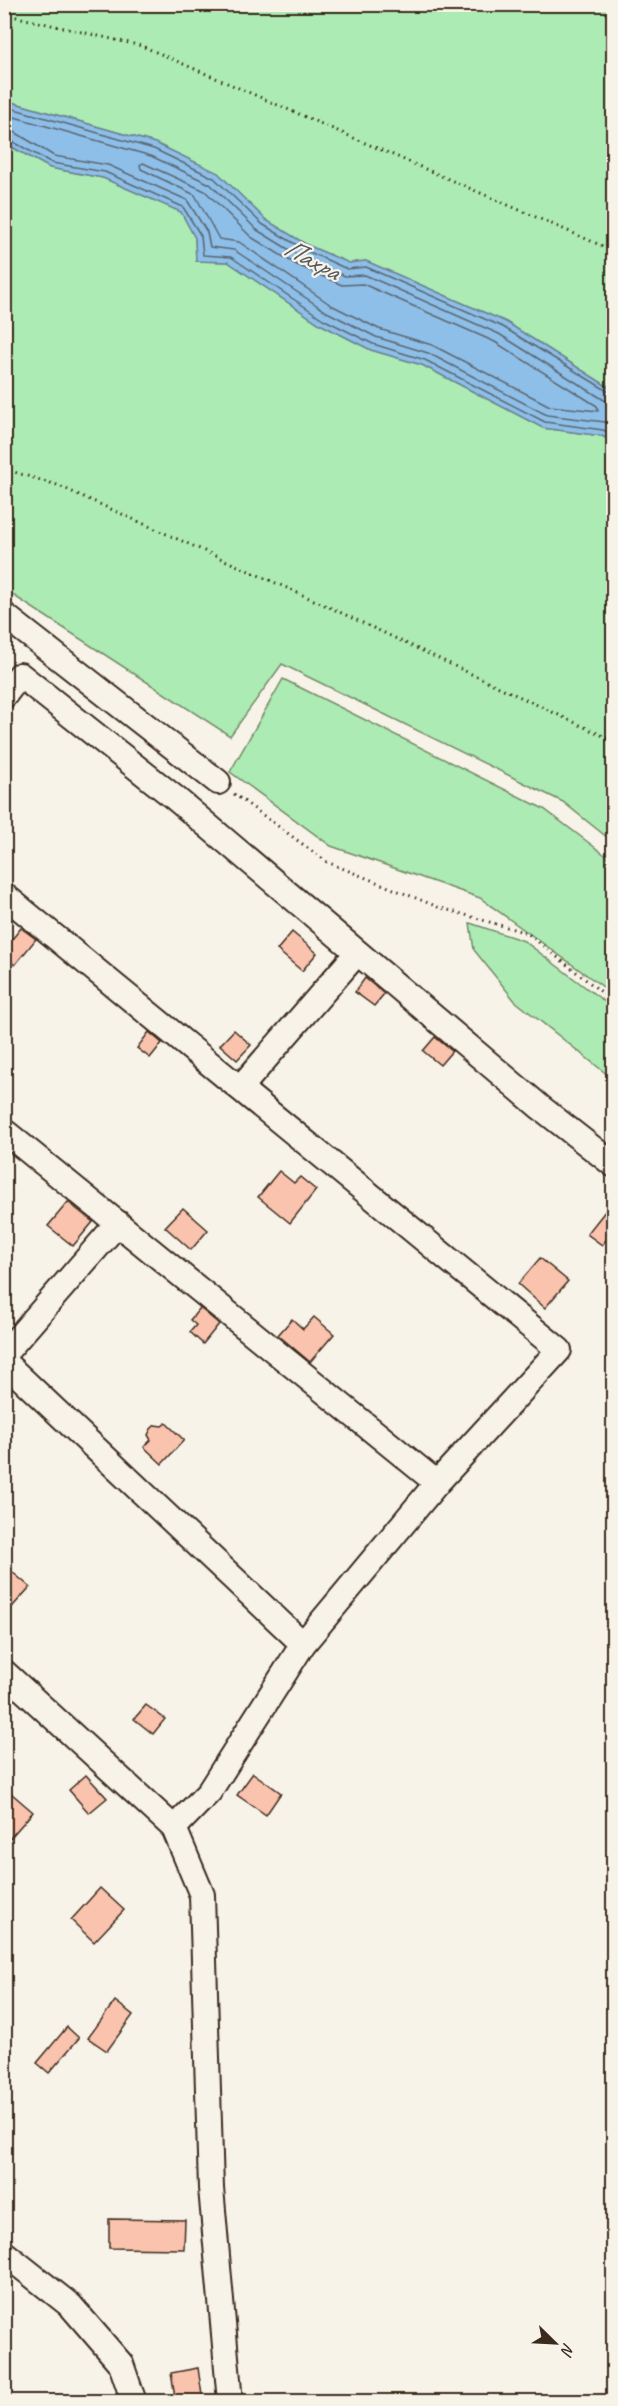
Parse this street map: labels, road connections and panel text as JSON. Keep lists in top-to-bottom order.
{
  "water": ["Пахра"],
  "north": "bottom right"
}
